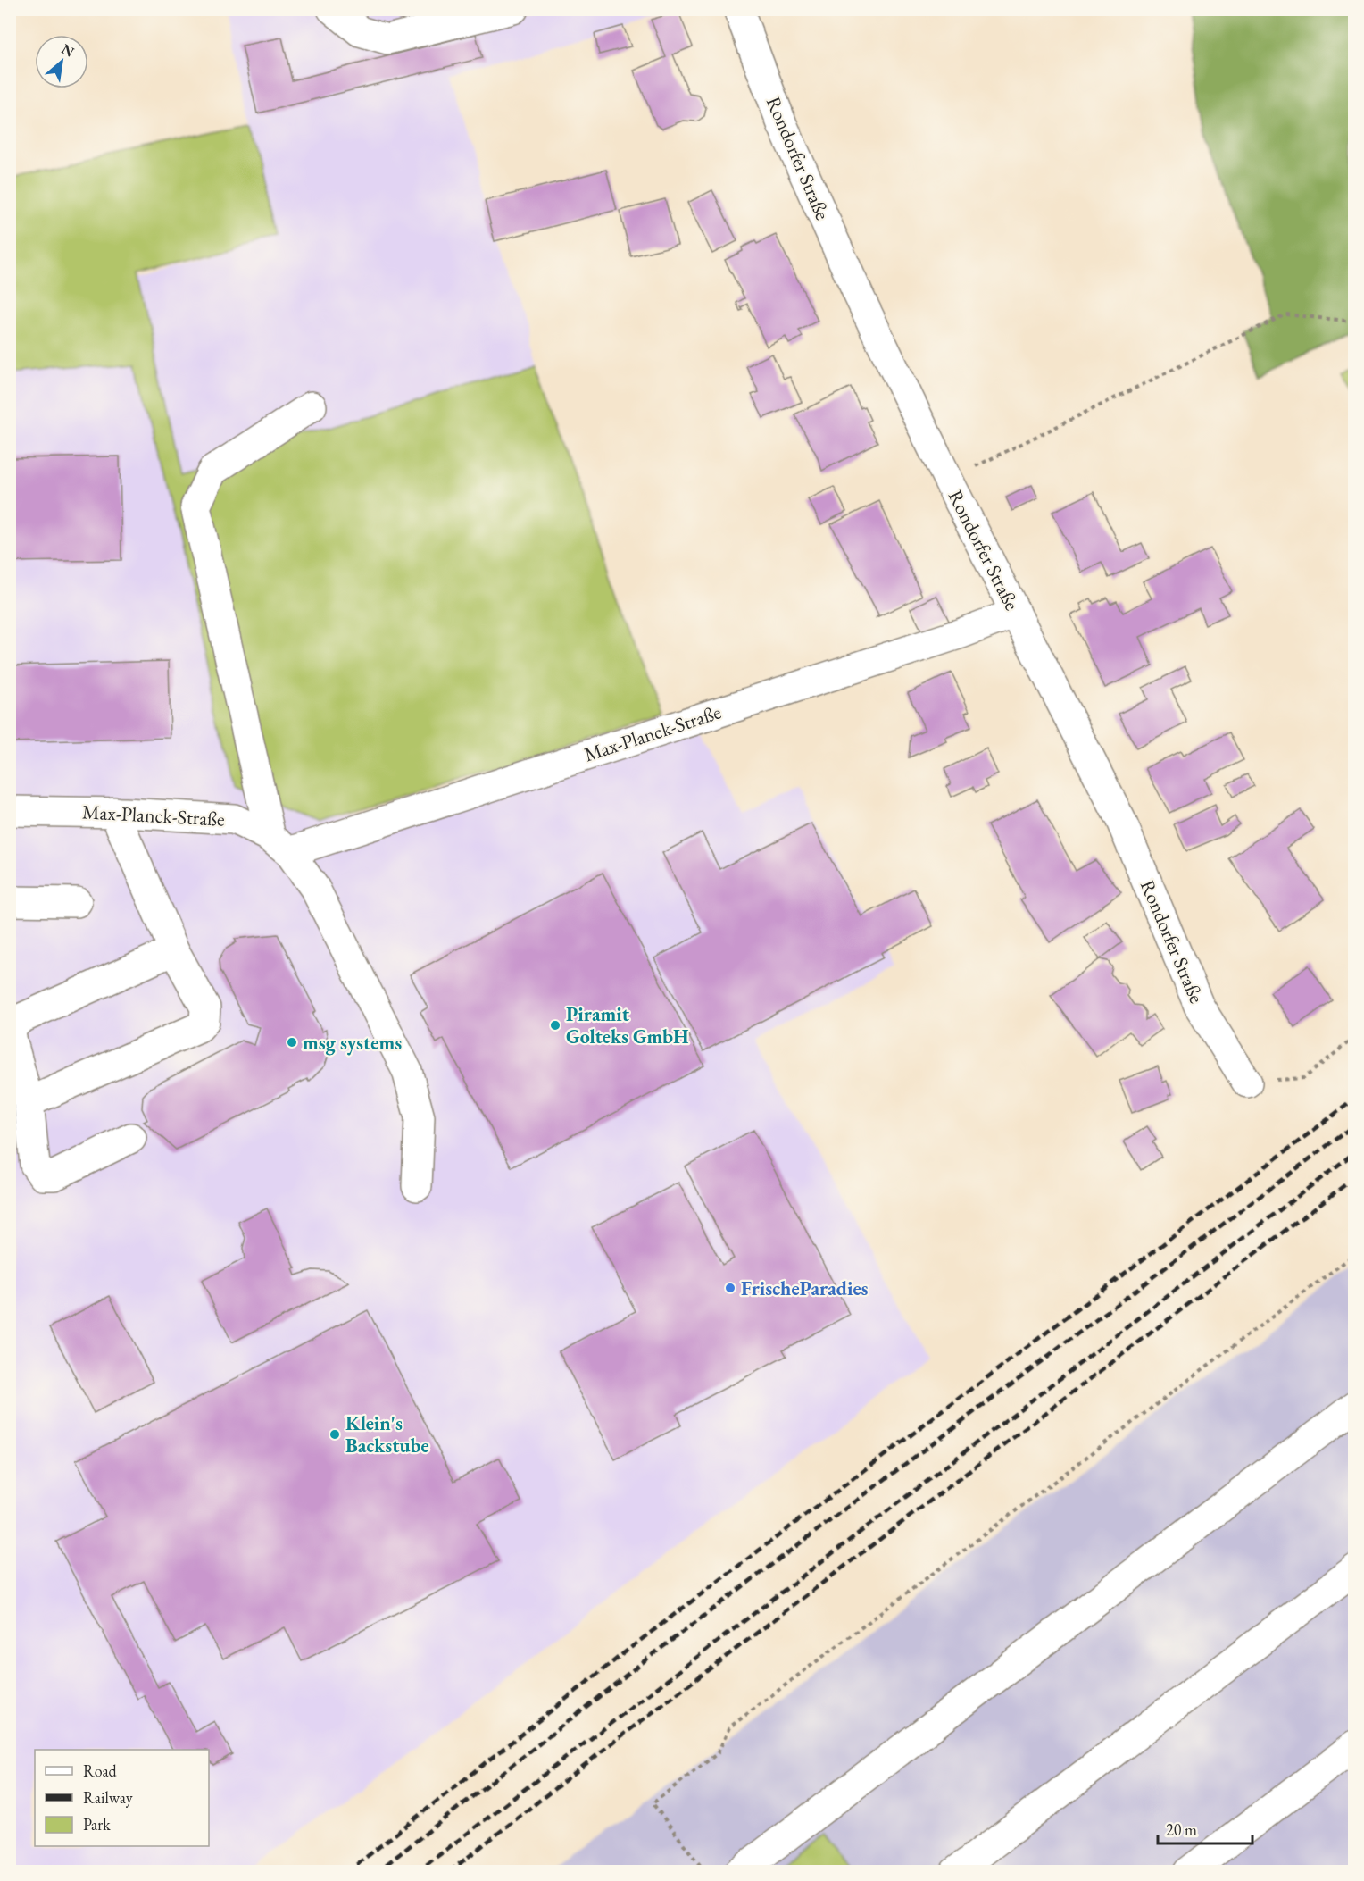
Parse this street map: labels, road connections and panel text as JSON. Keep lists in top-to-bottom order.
{
  "streets": {
    "street": ["Rondorfer Straße", "Max-Planck-Straße"]
  },
  "crossings": [
    ["Rondorfer Straße", "Max-Planck-Straße"]
  ],
  "places": [
    "Piramit Golteks GmbH",
    "msg systems",
    "FrischeParadies",
    "Klein's Backstube"
  ],
  "legend": ["Road", "Railway", "Park"],
  "scale_bar": "20 m",
  "north": "top right"
}
